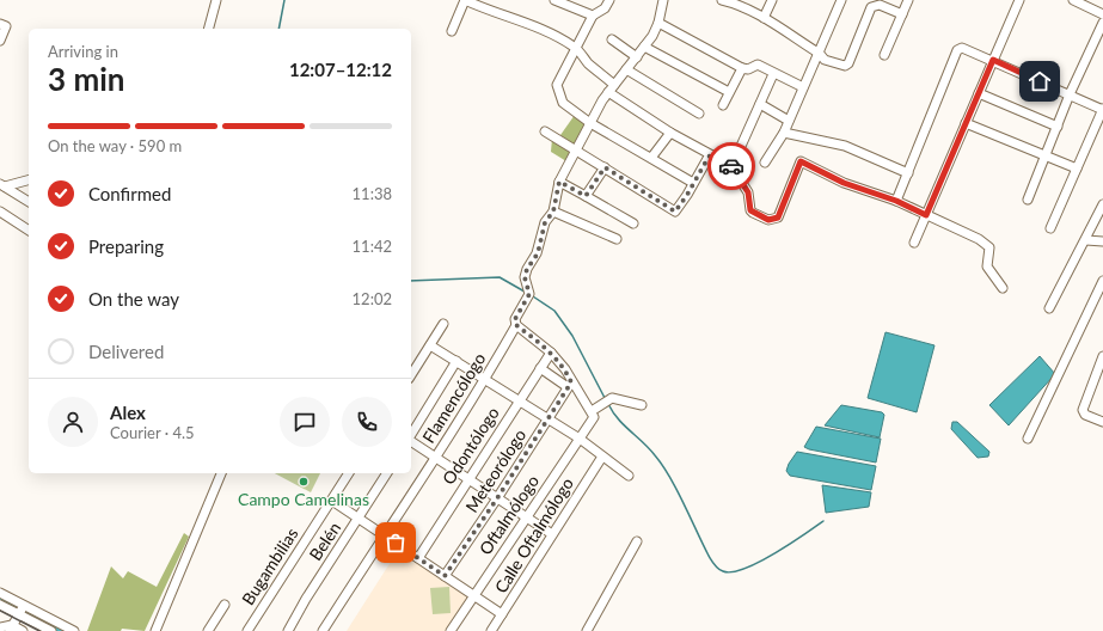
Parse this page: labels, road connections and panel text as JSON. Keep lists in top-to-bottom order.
{
  "streets": {
    "street": [
      "Flamencólogo",
      "Odontólogo",
      "Meteorólogo",
      "Oftalmólogo",
      "Calle Oftalmólogo",
      "Belén",
      "Bugambilias"
    ]
  },
  "places": ["Campo Camelinas"],
  "page": {
    "heading": ["3 min", "Arriving in", "12:07–12:12"],
    "panel": ["Alex", "Courier · 4.5"],
    "bar": "On the way · 590 m",
    "list": [
      ["Confirmed", "11:38"],
      ["Preparing", "11:42"],
      ["On the way", "12:02"],
      "Delivered"
    ]
  }
}
